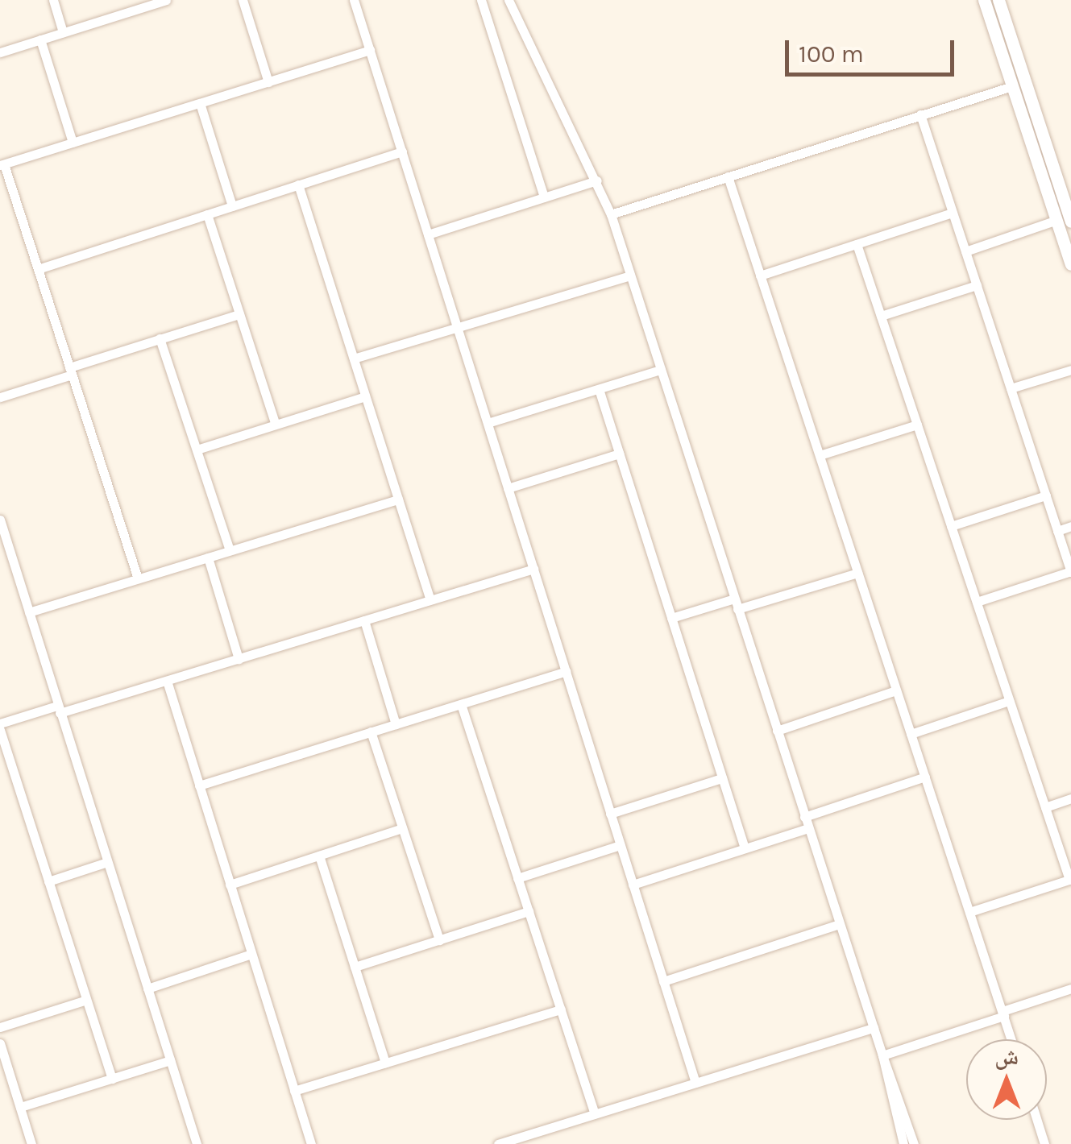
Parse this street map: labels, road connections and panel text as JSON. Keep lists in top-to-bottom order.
{
  "scale_bar": "100 m",
  "north": "top"
}
